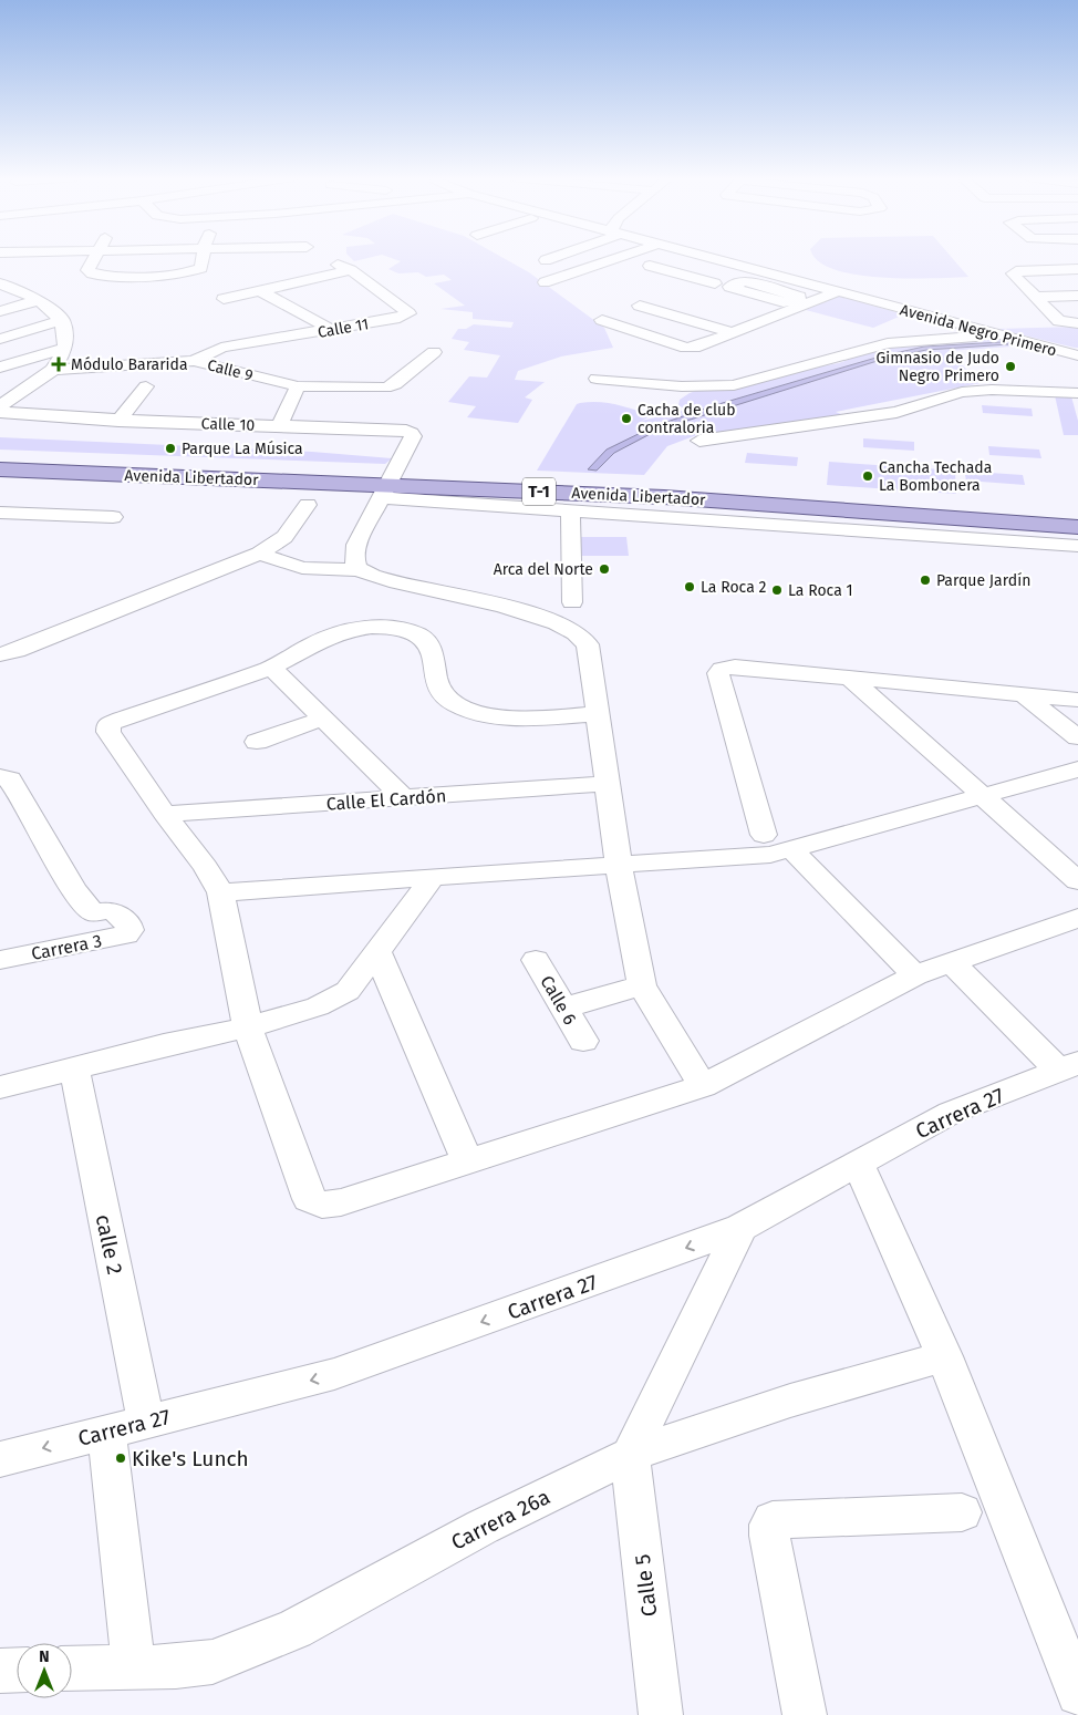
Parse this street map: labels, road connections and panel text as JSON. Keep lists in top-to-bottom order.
{
  "streets": {
    "main road": ["Avenida Libertador", "T-1"],
    "street": [
      "Calle 11",
      "Avenida Negro Primero",
      "Calle 9",
      "Calle 10",
      "Calle El Cardón",
      "Carrera 3",
      "Calle 6",
      "Carrera 27",
      "calle 2",
      "Carrera 26a",
      "Calle 5"
    ]
  },
  "crossings": [
    ["Calle 11", "Calle 9"],
    ["Calle 10", "Avenida Libertador"],
    ["Carrera 27", "calle 2"],
    ["Carrera 26a", "Calle 5"]
  ],
  "places": {
    "health": ["Módulo Bararida"],
    "other": [
      "Gimnasio de Judo Negro Primero",
      "Cacha de club contraloria",
      "Parque La Música",
      "Cancha Techada La Bombonera",
      "Arca del Norte",
      "Parque Jardín",
      "La Roca 2",
      "La Roca 1",
      "Kike's Lunch"
    ]
  },
  "north": "top"
}
